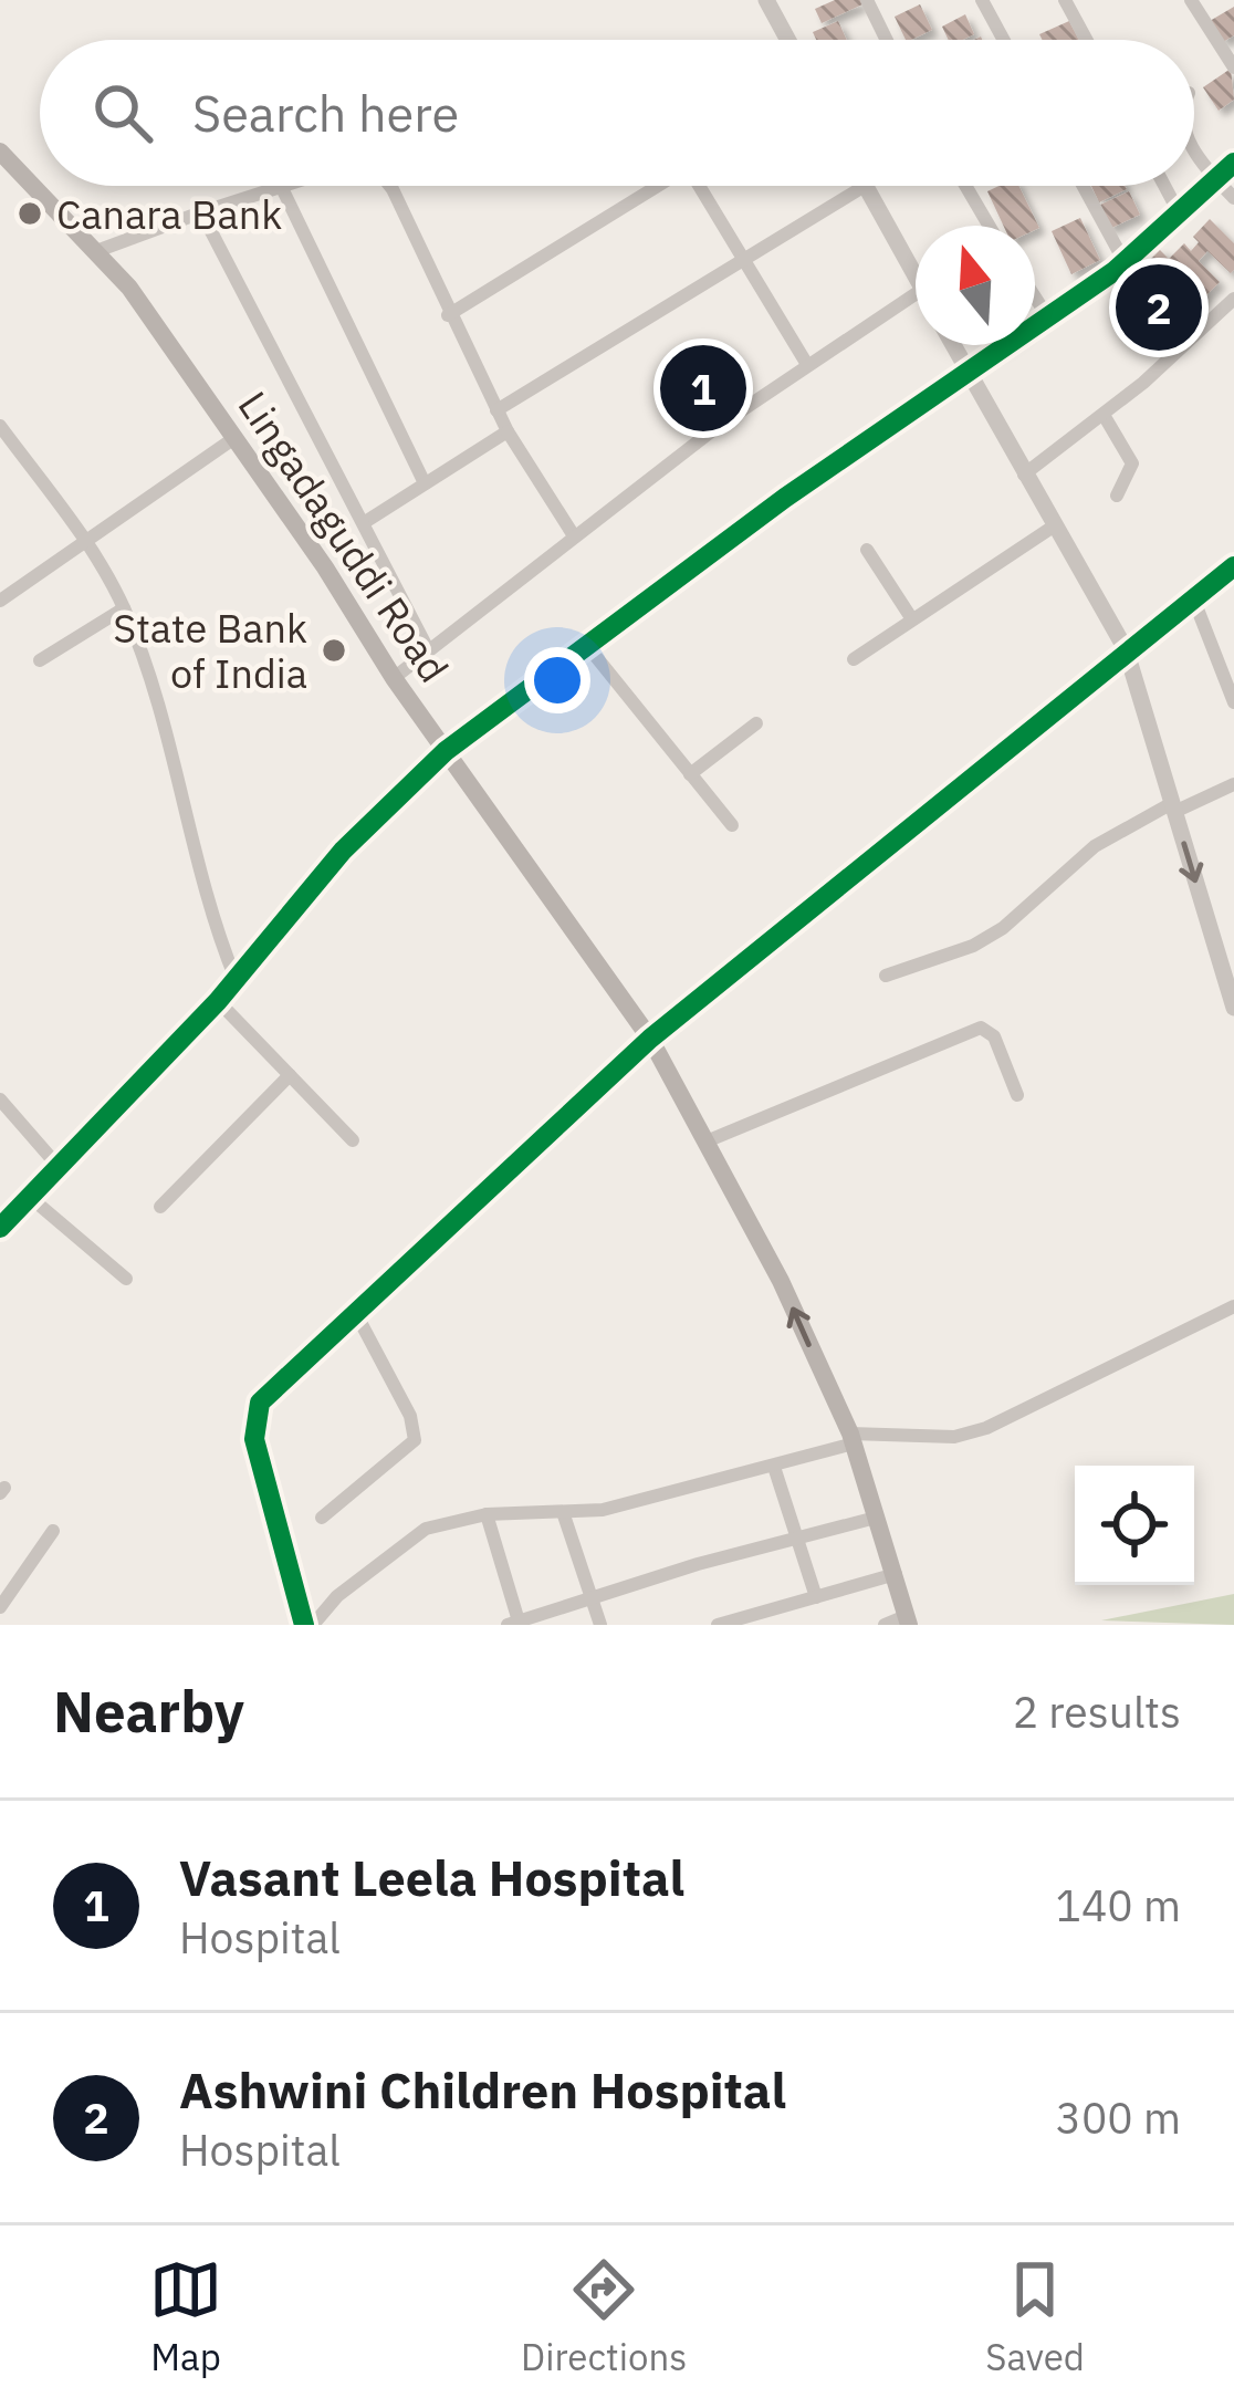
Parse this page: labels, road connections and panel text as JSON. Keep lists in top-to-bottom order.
{
  "streets": {
    "main road": ["Lingadaguddi Road"]
  },
  "places": ["Canara Bank", "State Bank of India"],
  "north": "top",
  "page": {
    "search": "Search here",
    "pins": ["2", "1"],
    "heading": ["Nearby", "2 results"],
    "list": [
      {
        "mark": "1",
        "name": "Vasant Leela Hospital",
        "note": "Hospital",
        "value": "140 m"
      },
      {
        "mark": "2",
        "name": "Ashwini Children Hospital",
        "note": "Hospital",
        "value": "300 m"
      }
    ],
    "nav": ["Map", "Directions", "Saved"]
  }
}
